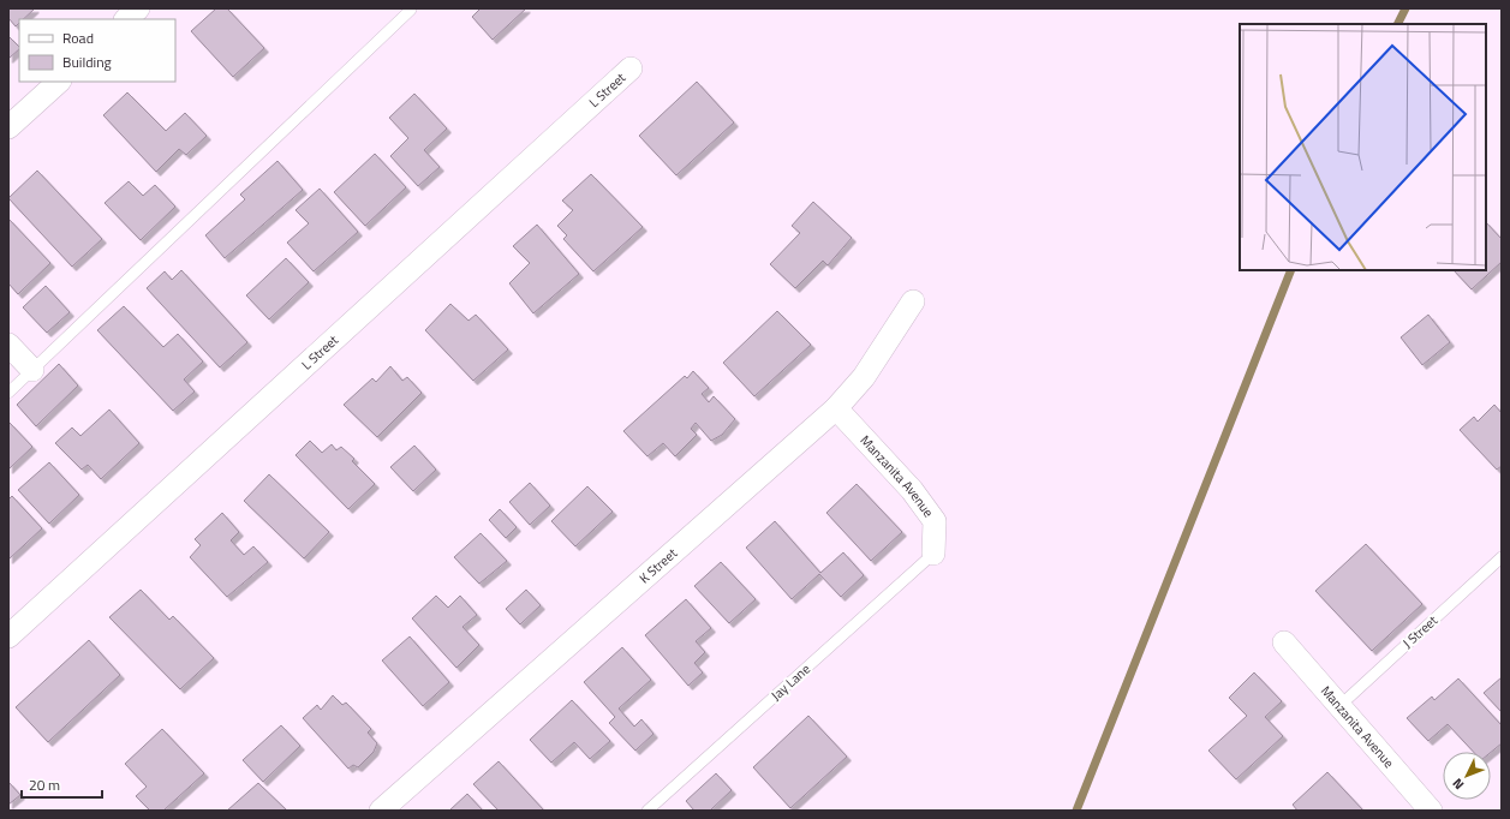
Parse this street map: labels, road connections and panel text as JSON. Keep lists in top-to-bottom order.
{
  "streets": {
    "street": ["L Street", "Manzanita Avenue", "K Street"],
    "lane": ["J Street", "Jay Lane"]
  },
  "crossings": [
    ["Manzanita Avenue", "K Street"],
    ["Manzanita Avenue", "J Street"],
    ["Manzanita Avenue", "Jay Lane"]
  ],
  "legend": ["Road", "Building"],
  "scale_bar": "20 m",
  "north": "bottom left"
}
